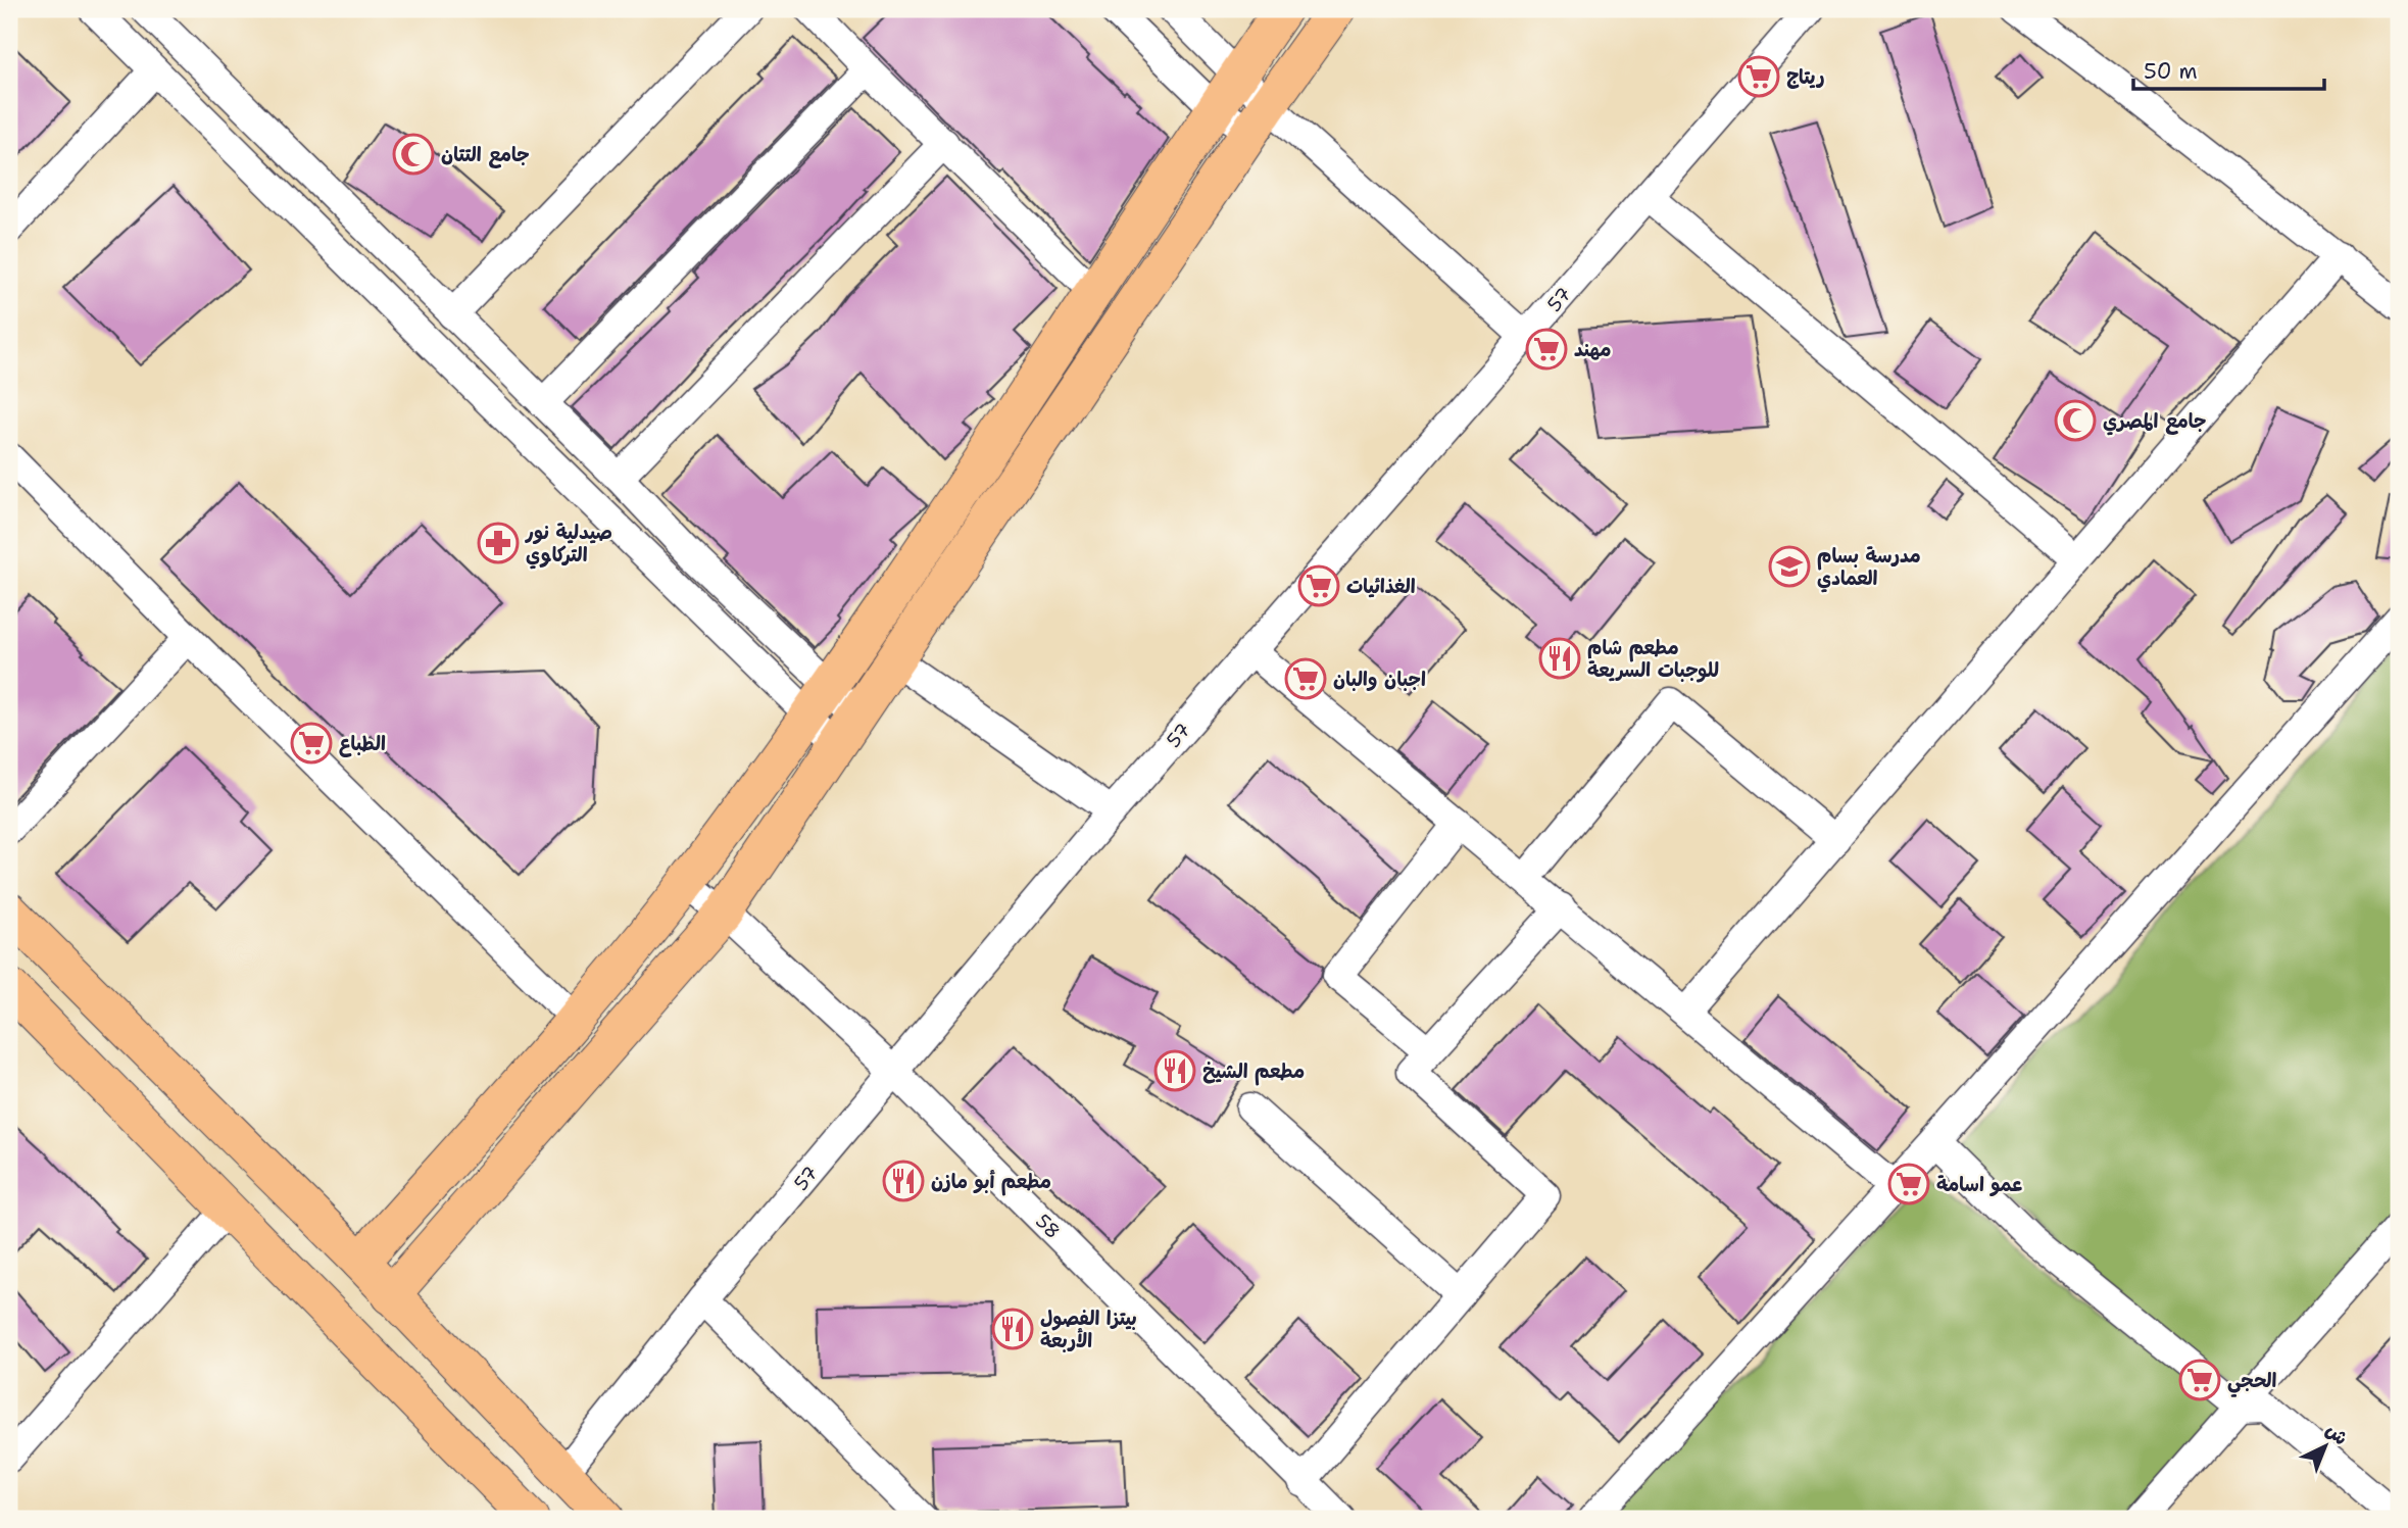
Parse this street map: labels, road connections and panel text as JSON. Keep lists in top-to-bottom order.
{
  "streets": {
    "street": ["57", "58"]
  },
  "crossings": [
    ["57", "58"]
  ],
  "places": {
    "supermarket": [
      "ريتاج",
      "مهند",
      "الغذائيات",
      "اجبان والبان",
      "الطباع",
      "عمو اسامة",
      "الحجي"
    ],
    "mosque": ["جامع التتان", "جامع المصري"],
    "pharmacy": ["صيدلية نور التركاوي"],
    "school or university": ["مدرسة بسام العمادي"],
    "restaurant": [
      "مطعم شام للوجبات السريعة",
      "مطعم الشيخ",
      "مطعم أبو مازن",
      "بيتزا الفصول الأربعة"
    ]
  },
  "scale_bar": "50 m",
  "north": "top right"
}
